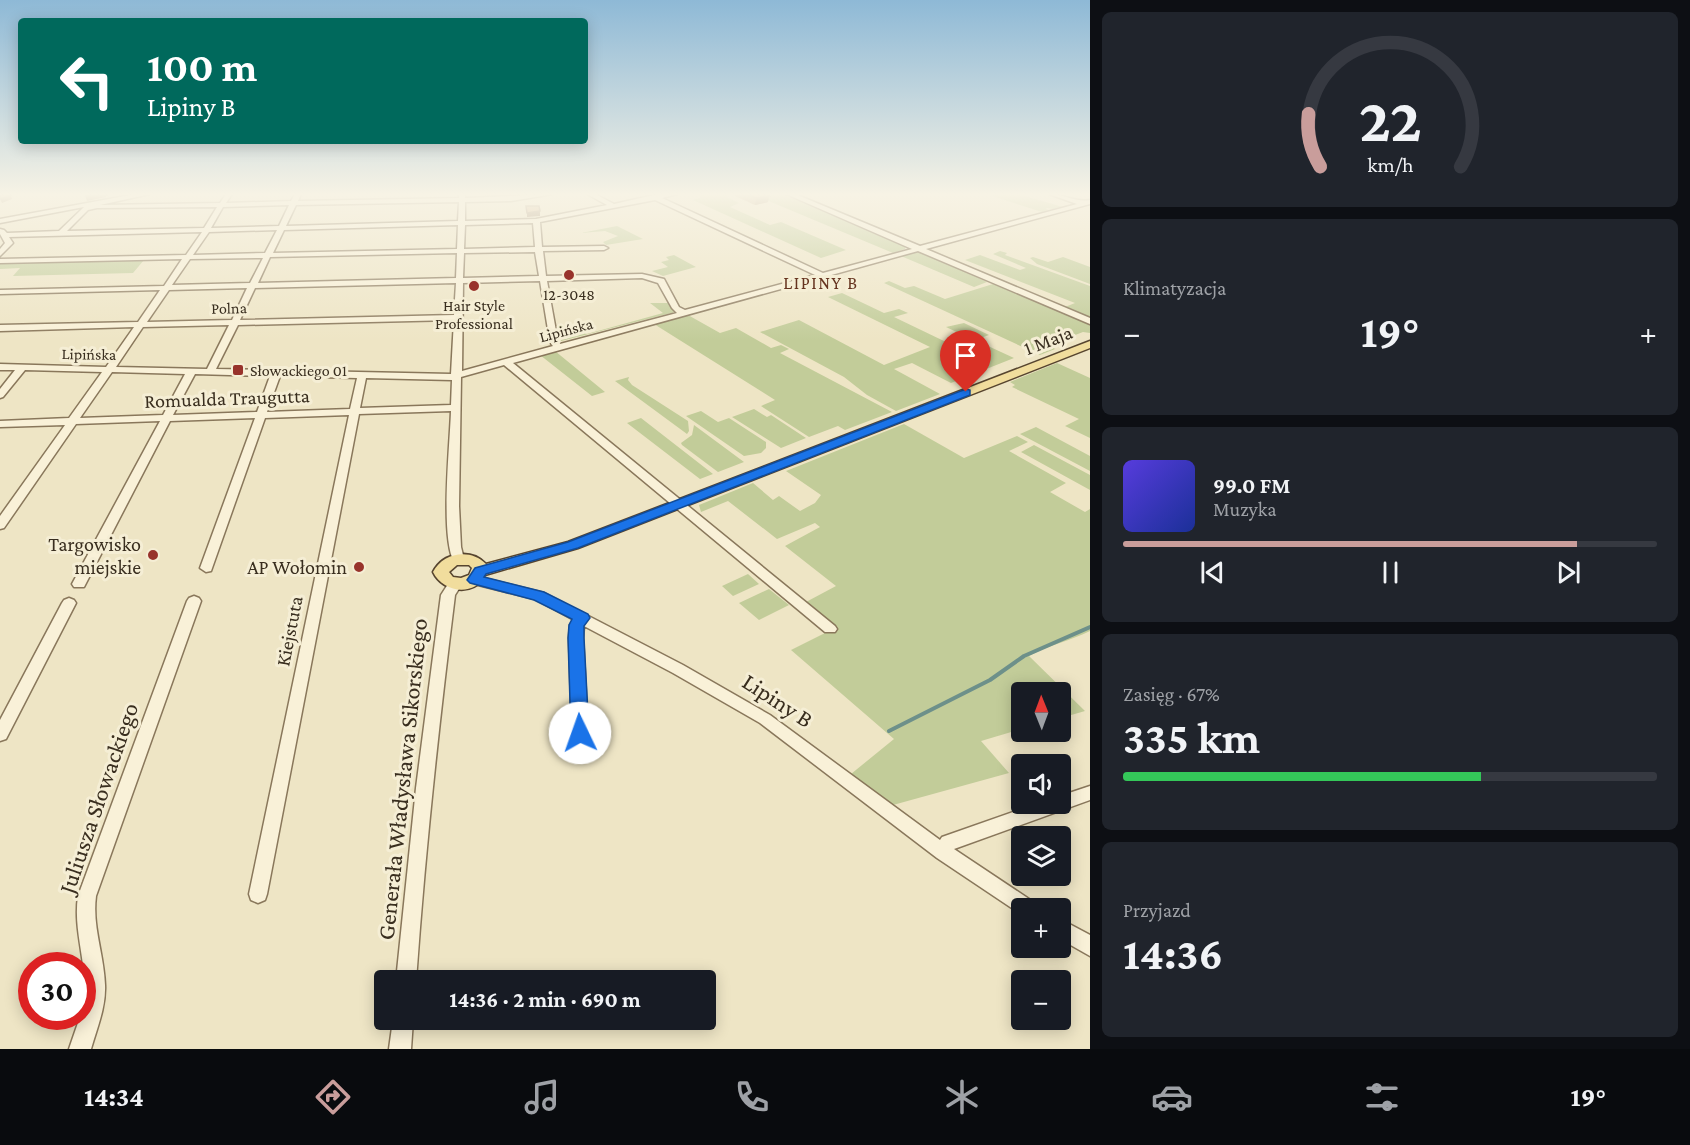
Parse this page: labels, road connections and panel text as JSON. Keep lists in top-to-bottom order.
{
  "streets": {
    "main road": ["1 Maja"],
    "street": [
      "Polna",
      "Lipińska",
      "Romualda Traugutta",
      "Kiejstuta",
      "Lipiny B",
      "Generała Władysława Sikorskiego",
      "Juliusza Słowackiego"
    ]
  },
  "crossings": [
    ["Lipińska", "Kiejstuta"],
    ["1 Maja", "Lipiny B"],
    ["1 Maja", "Generała Władysława Sikorskiego"],
    ["Romualda Traugutta", "Kiejstuta"],
    ["Lipiny B", "Generała Władysława Sikorskiego"]
  ],
  "districts": ["LIPINY B"],
  "places": {
    "other": [
      "12-3048",
      "Hair Style Professional",
      "Targowisko miejskie",
      "AP Wołomin"
    ],
    "transit": ["Słowackiego 01"]
  },
  "north": "top",
  "page": {
    "turn": ["100 m", "Lipiny B"],
    "tile": [
      "Klimatyzacja",
      ["Zasięg · 67%", "335 km"],
      ["Przyjazd", "14:36"]
    ],
    "heat": ["−", "19°", "+"],
    "song": ["99.0 FM", "Muzyka"],
    "map_buttons": ["+", "−"],
    "limit": "30",
    "trip": "14:36 · 2 min · 690 m",
    "tabs": ["14:34", "19°"],
    "gauge": ["22", "km/h"]
  }
}
